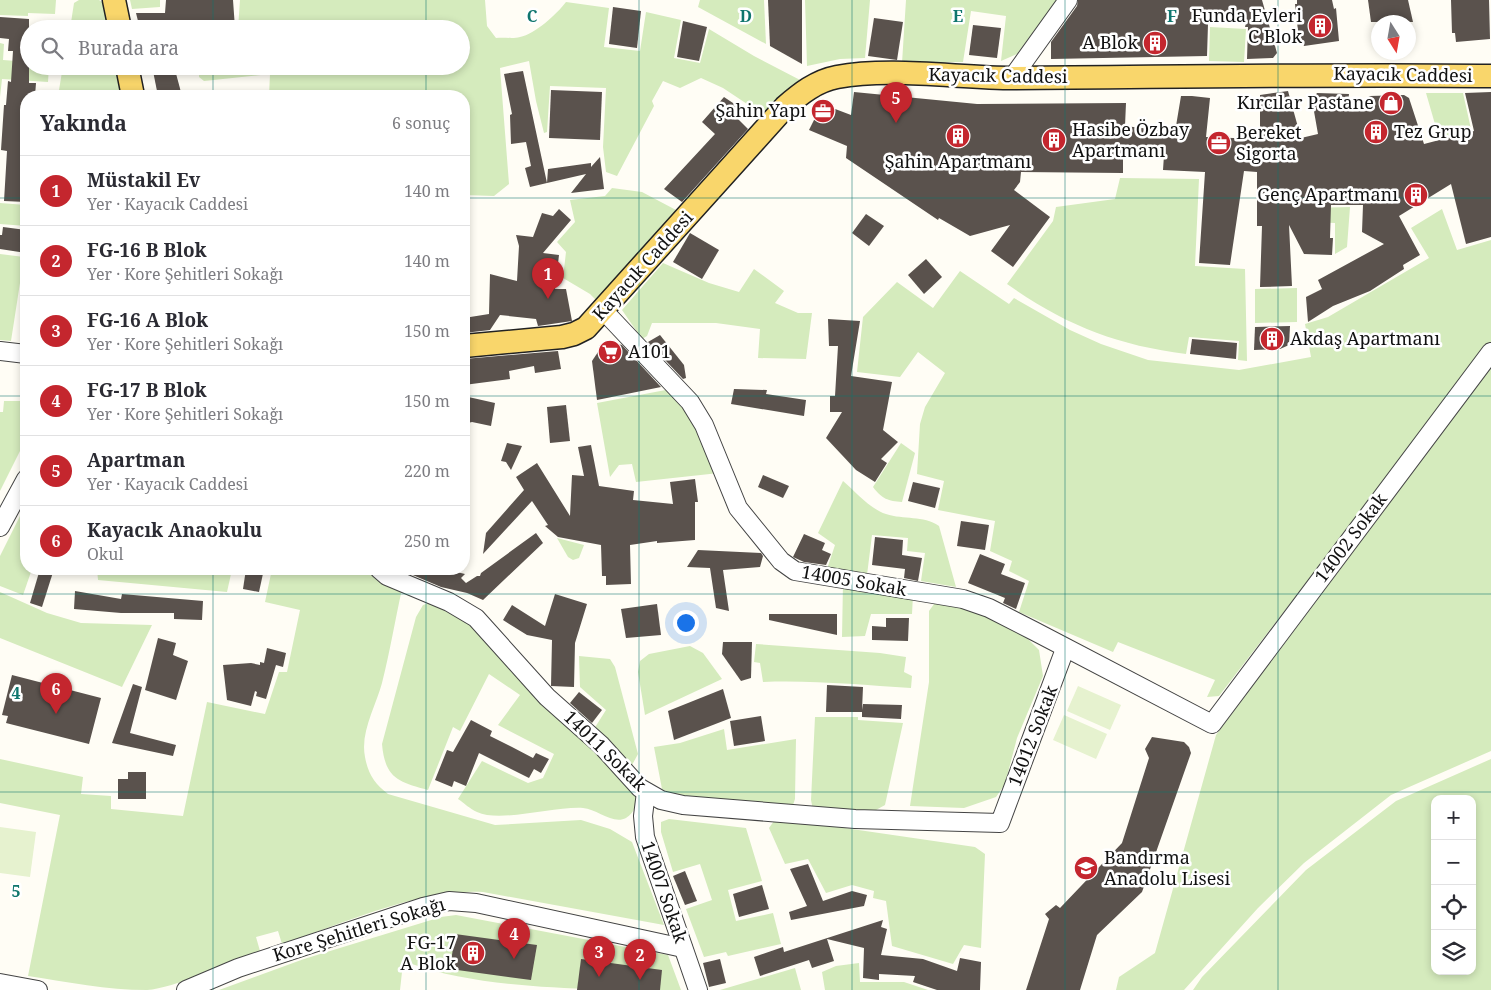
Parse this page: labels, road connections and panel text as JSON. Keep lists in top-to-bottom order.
{
  "streets": {
    "main road": ["Kayacık Caddesi"],
    "street": [
      "14002 Sokak",
      "14005 Sokak",
      "14012 Sokak",
      "14011 Sokak",
      "14007 Sokak",
      "Kore Şehitleri Sokağı"
    ]
  },
  "crossings": [
    ["Kayacık Caddesi", "14005 Sokak"],
    ["14002 Sokak", "14005 Sokak"],
    ["14005 Sokak", "14012 Sokak"],
    ["14012 Sokak", "14011 Sokak"],
    ["14011 Sokak", "14007 Sokak"],
    ["14007 Sokak", "Kore Şehitleri Sokağı"]
  ],
  "places": {
    "building": [
      "Funda Evleri C Blok",
      "A Blok",
      "Tez Grup",
      "Şahin Apartmanı",
      "Hasibe Özbay Apartmanı",
      "Genç Apartmanı",
      "Akdaş Apartmanı",
      "FG-17 A Blok"
    ],
    "shop": ["Kırcılar Pastane"],
    "office": ["Şahin Yapı", "Bereket Sigorta"],
    "supermarket": ["A101"],
    "school or university": ["Bandırma Anadolu Lisesi"]
  },
  "north": "bottom",
  "page": {
    "search": "Burada ara",
    "pins": [
      "5",
      "1",
      "6",
      "4",
      "3",
      "2"
    ],
    "heading": ["Yakında", "6 sonuç"],
    "list": [
      {
        "mark": "1",
        "name": "Müstakil Ev",
        "note": "Yer · Kayacık Caddesi",
        "value": "140 m"
      },
      {
        "mark": "2",
        "name": "FG-16 B Blok",
        "note": "Yer · Kore Şehitleri Sokağı",
        "value": "140 m"
      },
      {
        "mark": "3",
        "name": "FG-16 A Blok",
        "note": "Yer · Kore Şehitleri Sokağı",
        "value": "150 m"
      },
      {
        "mark": "4",
        "name": "FG-17 B Blok",
        "note": "Yer · Kore Şehitleri Sokağı",
        "value": "150 m"
      },
      {
        "mark": "5",
        "name": "Apartman",
        "note": "Yer · Kayacık Caddesi",
        "value": "220 m"
      },
      {
        "mark": "6",
        "name": "Kayacık Anaokulu",
        "note": "Okul",
        "value": "250 m"
      }
    ],
    "map_buttons": ["+", "−"]
  },
  "grid": {
    "columns": [
      "C",
      "D",
      "E",
      "F"
    ],
    "rows": ["4", "5"]
  }
}
